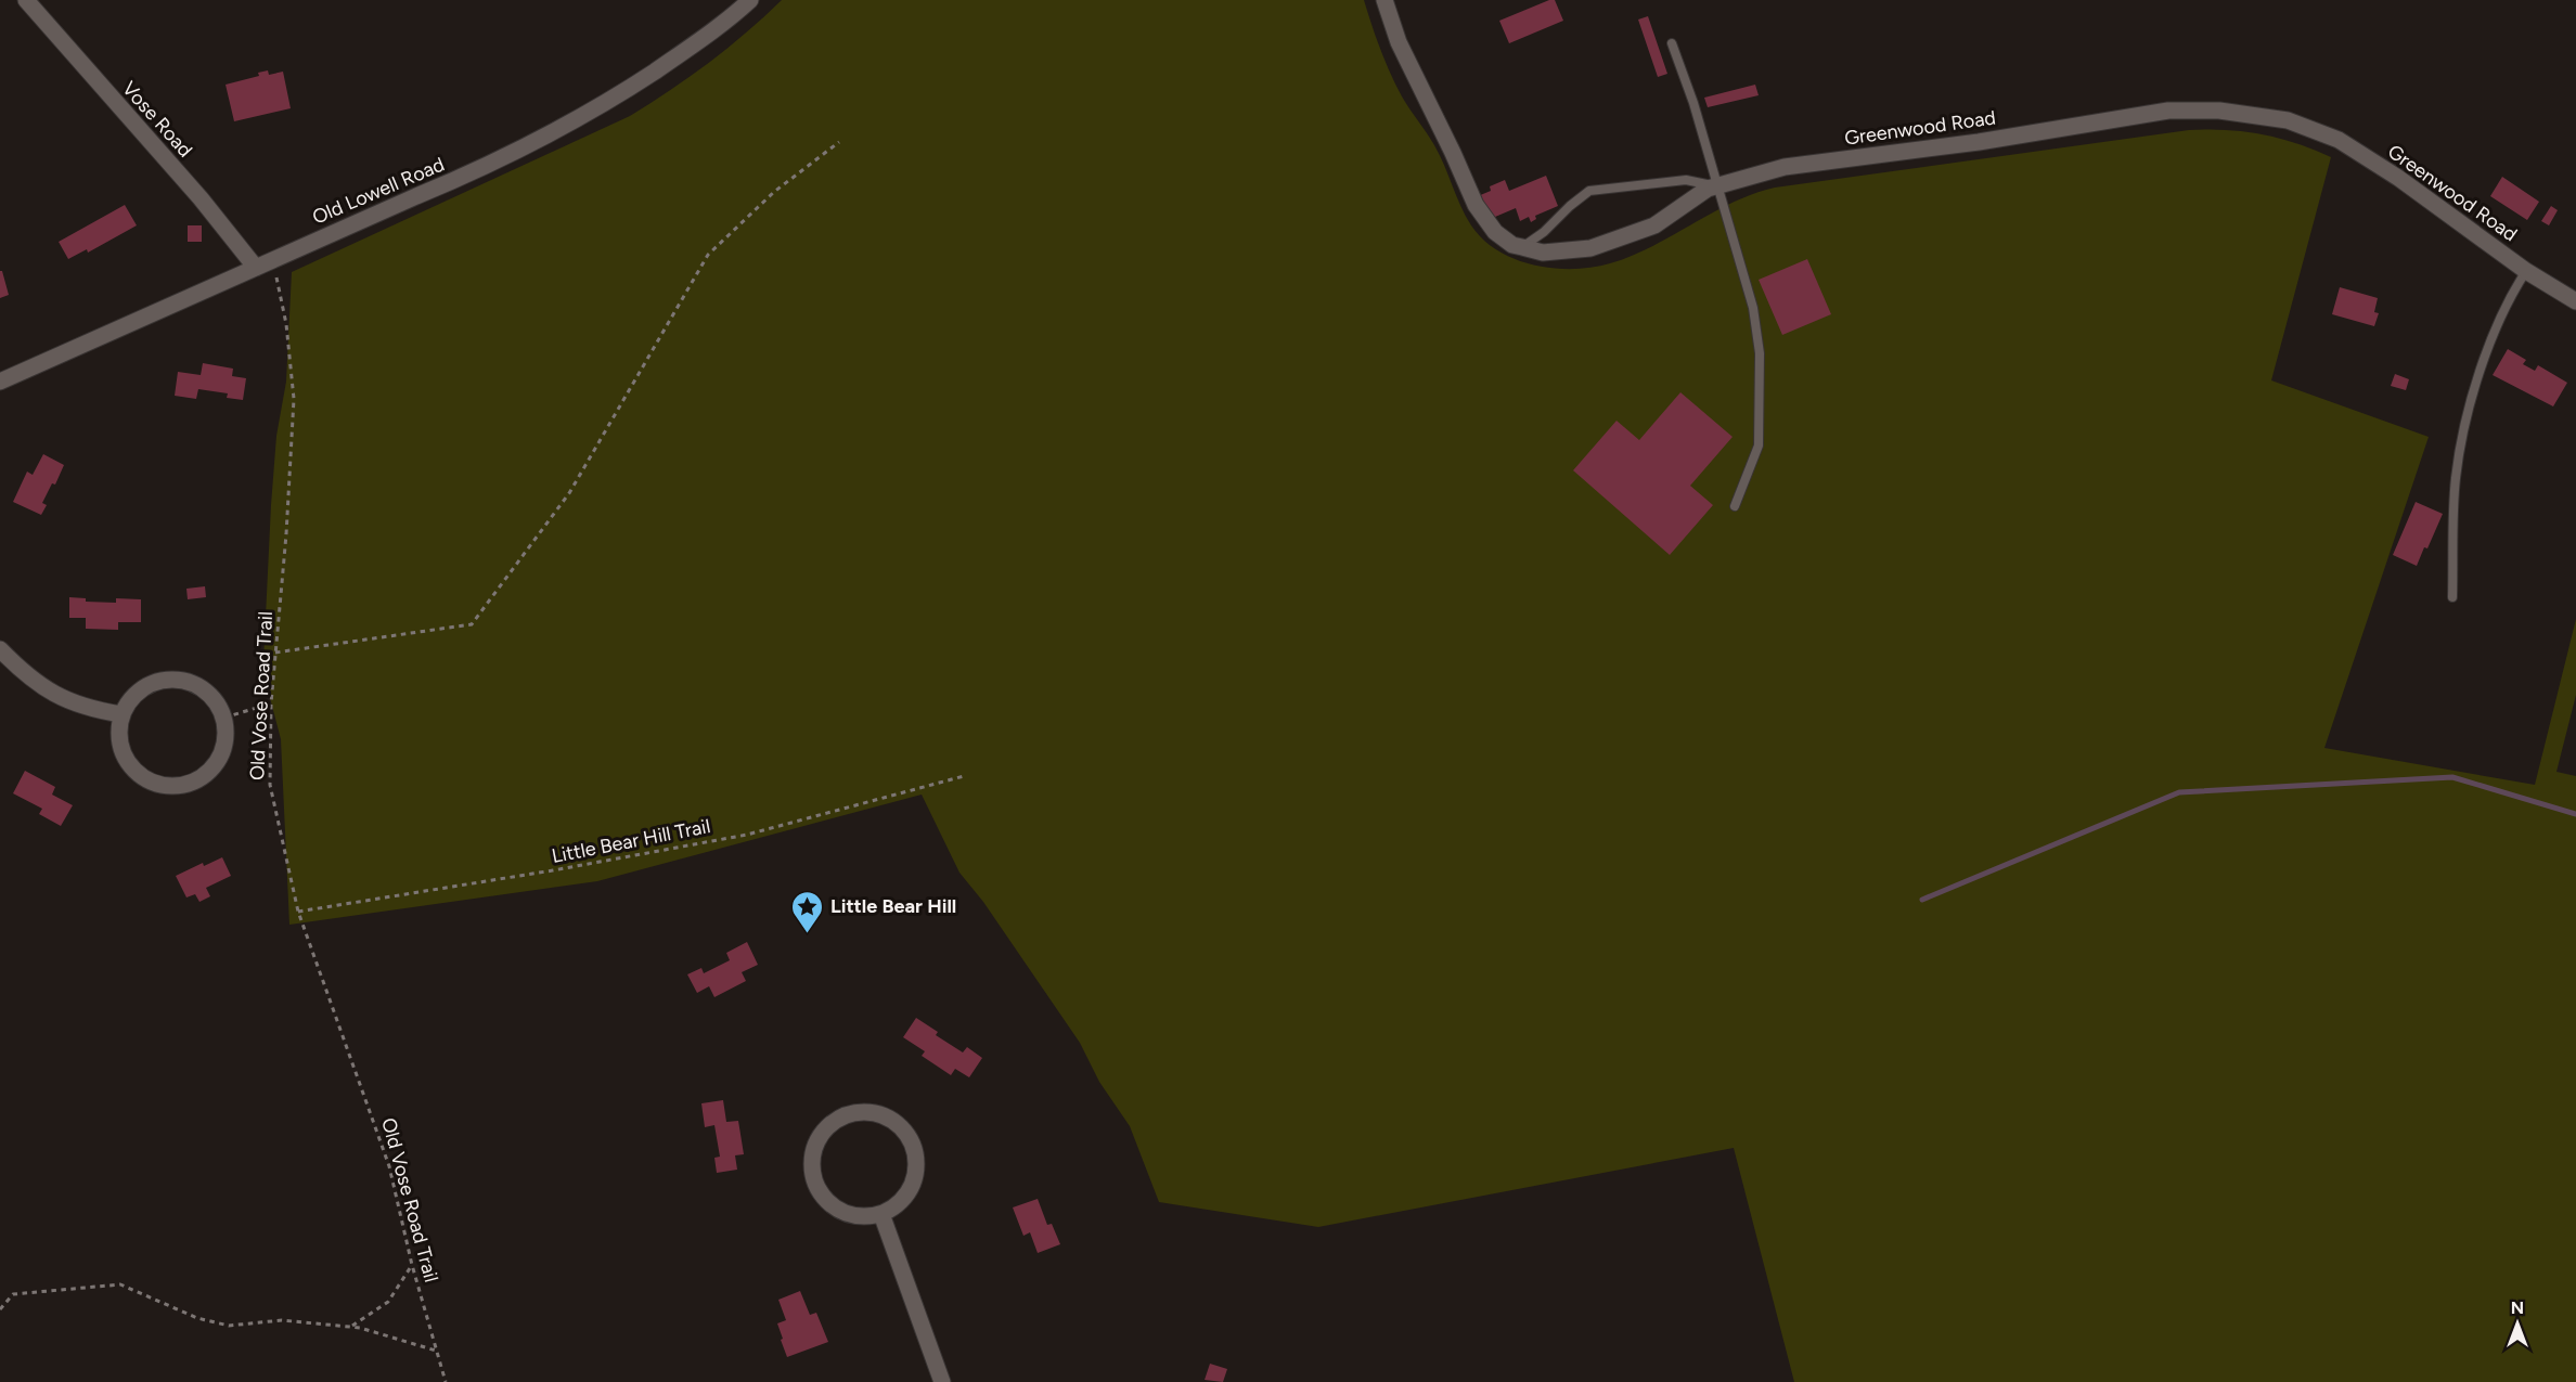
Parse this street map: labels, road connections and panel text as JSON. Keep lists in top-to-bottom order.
{
  "streets": {
    "street": ["Vose Road", "Greenwood Road", "Old Lowell Road"],
    "path": ["Old Vose Road Trail", "Little Bear Hill Trail"]
  },
  "crossings": [
    ["Vose Road", "Old Lowell Road"],
    ["Old Lowell Road", "Old Vose Road Trail"],
    ["Old Vose Road Trail", "Little Bear Hill Trail"]
  ],
  "places": {
    "place": ["Little Bear Hill"]
  },
  "north": "top"
}
